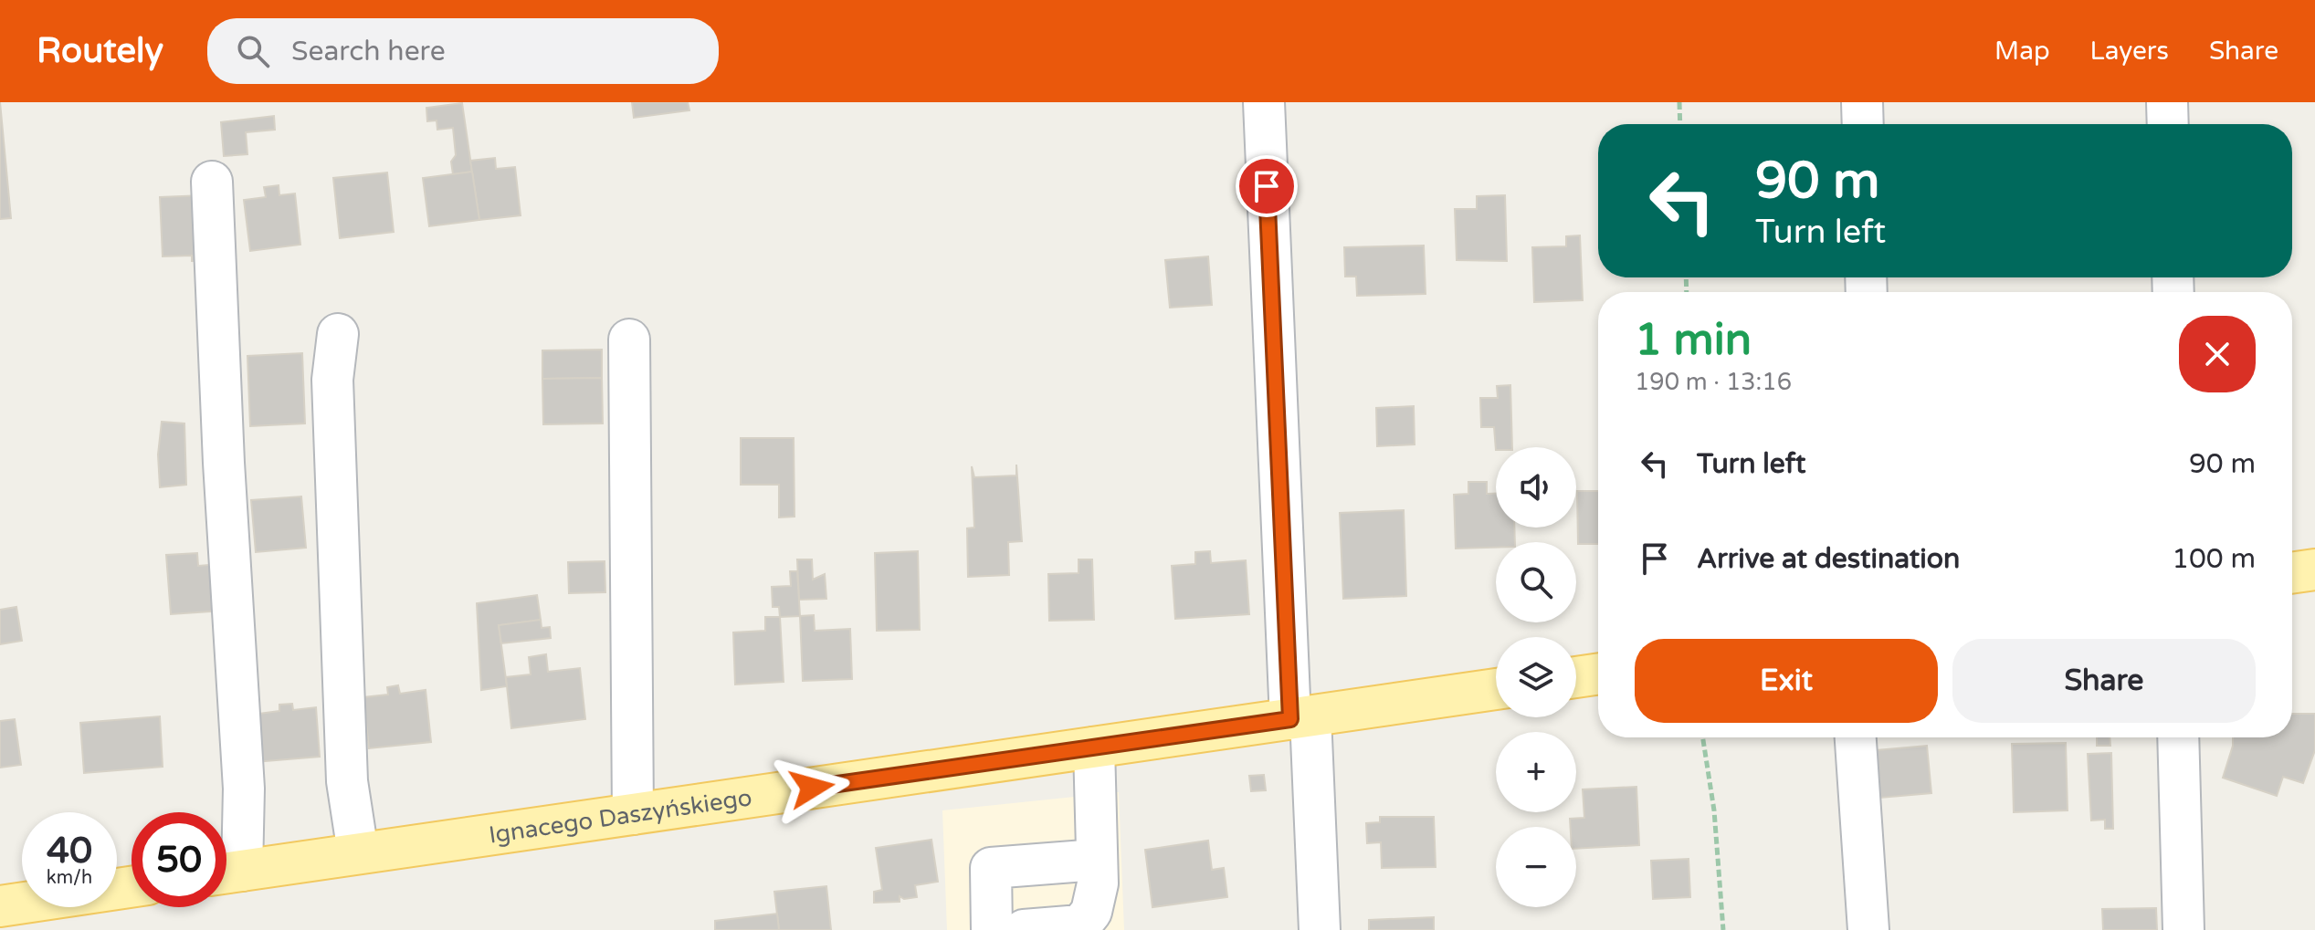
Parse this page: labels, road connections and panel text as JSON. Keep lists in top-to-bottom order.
{
  "streets": {
    "main road": ["Ignacego Daszyńskiego"]
  },
  "page": {
    "header": "Routely",
    "search": "Search here",
    "nav": ["Map", "Layers", "Share"],
    "turn": ["90 m", "Turn left"],
    "heading": ["1 min", "190 m · 13:16"],
    "list": [
      {
        "name": "Turn left",
        "value": "90 m"
      },
      {
        "name": "Arrive at destination",
        "value": "100 m"
      }
    ],
    "map_buttons": ["+", "−"],
    "buttons": ["Exit", "Share"],
    "speed": "40 km/h",
    "limit": "50"
  }
}
